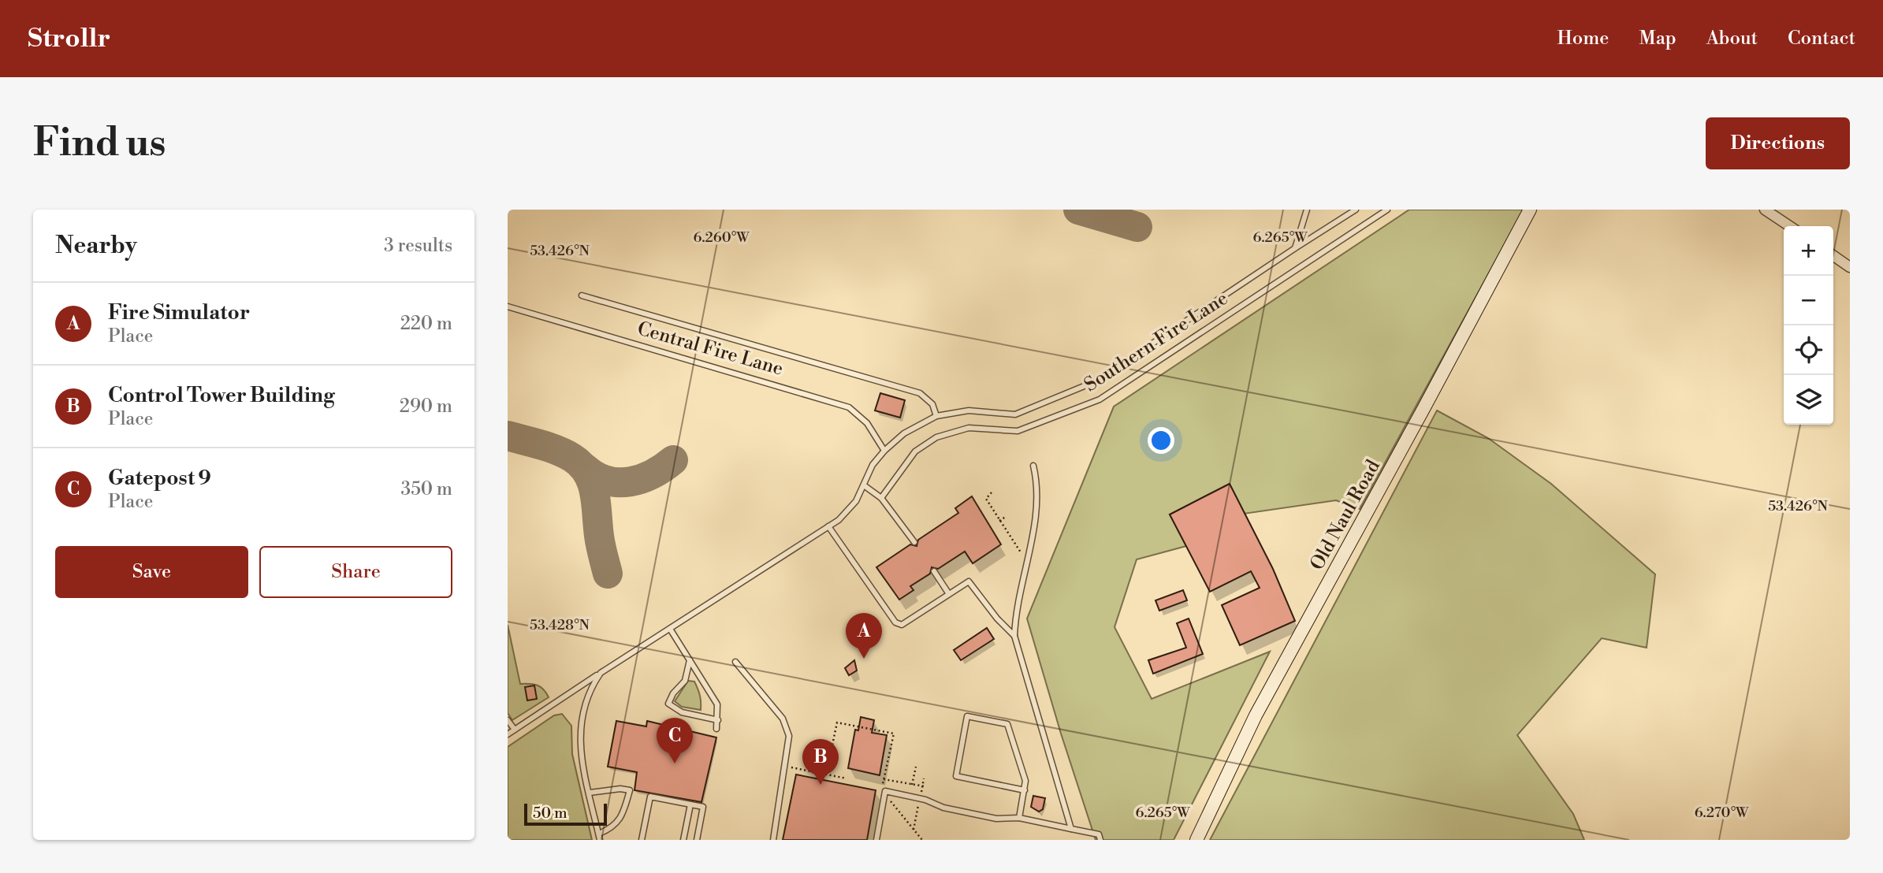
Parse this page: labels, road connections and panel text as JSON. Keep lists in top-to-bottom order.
{
  "streets": {
    "main road": ["Old Naul Road"],
    "lane": ["Southern Fire Lane", "Central Fire Lane"]
  },
  "scale_bar": "50 m",
  "page": {
    "header": "Strollr",
    "nav": [
      "Home",
      "Map",
      "About",
      "Contact"
    ],
    "buttons": [
      "Directions",
      ["Save", "Share"]
    ],
    "title": "Find us",
    "heading": ["Nearby", "3 results"],
    "map_buttons": ["+", "−"],
    "list": [
      {
        "mark": "A",
        "name": "Fire Simulator",
        "note": "Place",
        "value": "220 m"
      },
      {
        "mark": "B",
        "name": "Control Tower Building",
        "note": "Place",
        "value": "290 m"
      },
      {
        "mark": "C",
        "name": "Gatepost 9",
        "note": "Place",
        "value": "350 m"
      }
    ],
    "pins": ["A", "C", "B"],
    "scale": "50 m"
  },
  "coordinates": [
    "6.260°W",
    "6.265°W",
    "53.426°N",
    "53.428°N",
    "6.270°W"
  ]
}
